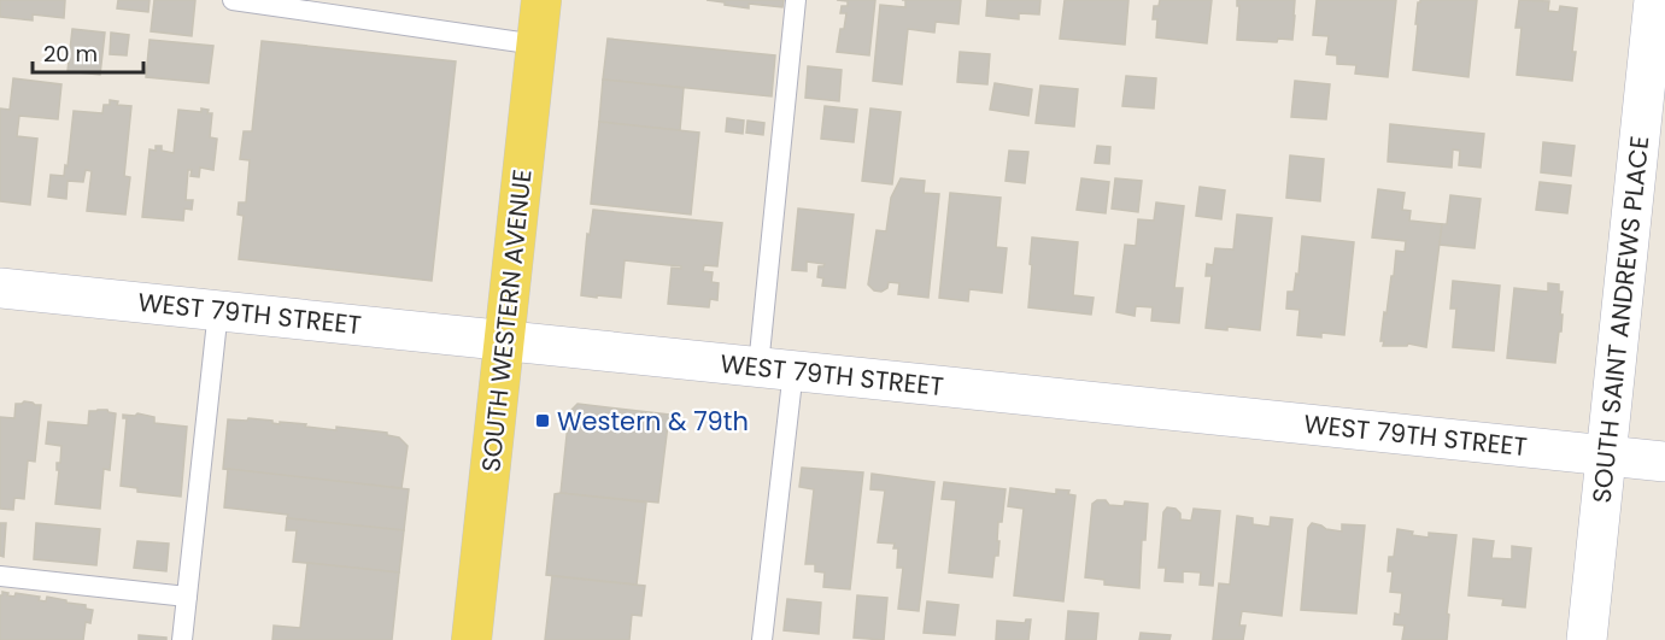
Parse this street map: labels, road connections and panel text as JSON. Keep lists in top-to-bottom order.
{
  "streets": {
    "main road": ["SOUTH WESTERN AVENUE"],
    "street": ["WEST 79TH STREET", "SOUTH SAINT ANDREWS PLACE"]
  },
  "crossings": [
    ["WEST 79TH STREET", "SOUTH SAINT ANDREWS PLACE"],
    ["WEST 79TH STREET", "SOUTH WESTERN AVENUE"]
  ],
  "places": {
    "transit": ["Western & 79th"]
  },
  "scale_bar": "20 m"
}
